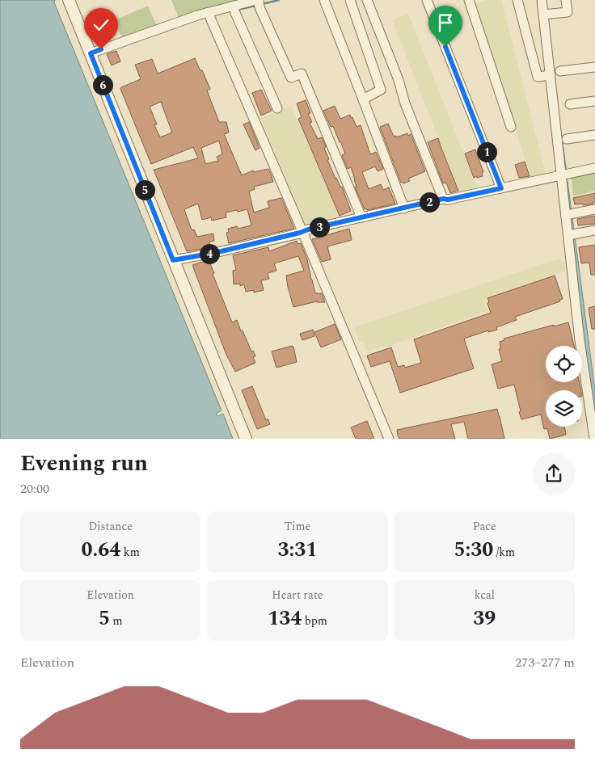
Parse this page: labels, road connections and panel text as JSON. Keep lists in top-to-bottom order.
{
  "page": {
    "pins": [
      "6",
      "1",
      "5",
      "2",
      "3",
      "4"
    ],
    "heading": ["Evening run", "20:00"],
    "stats": [
      ["Distance", "0.64 km"],
      ["Time", "3:31"],
      ["Pace", "5:30 /km"],
      ["Elevation", "5 m"],
      ["Heart rate", "134 bpm"],
      ["kcal", "39"]
    ],
    "chart": ["Elevation", "273–277 m"]
  }
}
